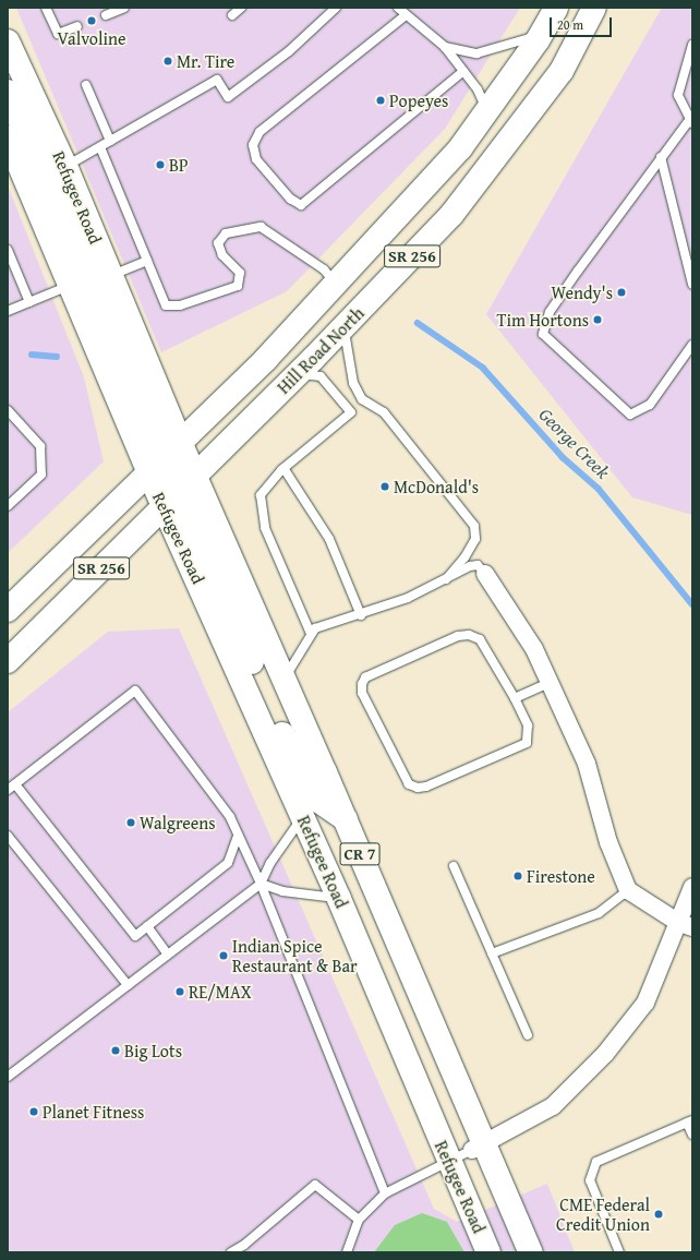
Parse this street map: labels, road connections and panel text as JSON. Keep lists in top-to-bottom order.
{
  "streets": {
    "main road": [
      "Refugee Road",
      "SR 256",
      "Hill Road North",
      "CR 7"
    ]
  },
  "crossings": [
    ["Refugee Road", "Hill Road North"]
  ],
  "water": ["George Creek"],
  "places": [
    "Valvoline",
    "Mr. Tire",
    "Popeyes",
    "BP",
    "Wendy's",
    "Tim Hortons",
    "McDonald's",
    "Walgreens",
    "Firestone",
    "Indian Spice Restaurant & Bar",
    "RE/MAX",
    "Big Lots",
    "Planet Fitness",
    "CME Federal Credit Union"
  ],
  "scale_bar": "20 m"
}
